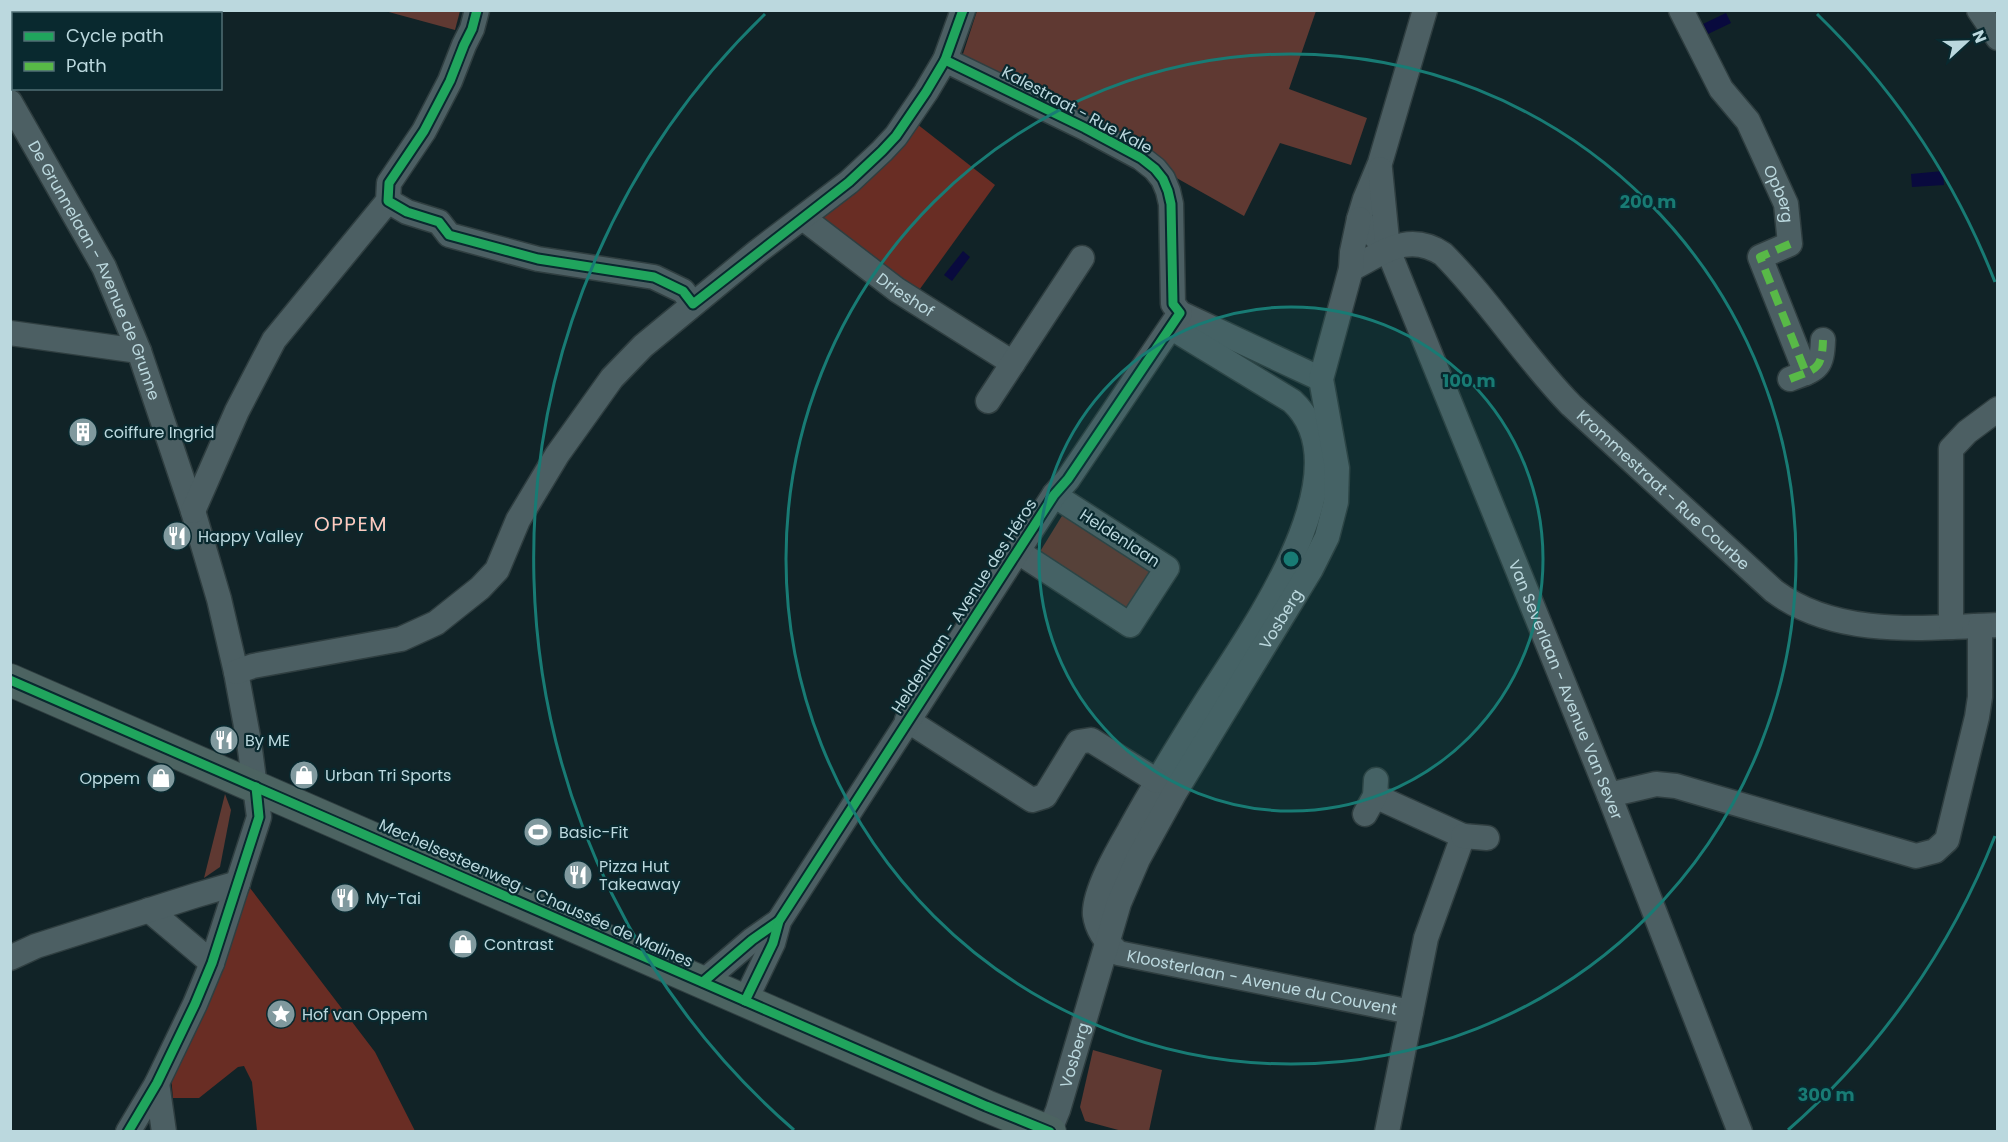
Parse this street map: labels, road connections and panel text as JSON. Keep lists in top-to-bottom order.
{
  "streets": {
    "main road": ["Mechelsesteenweg - Chaussée de Malines"],
    "street": [
      "Kalestraat - Rue Kale",
      "Opberg",
      "De Grunnelaan - Avenue de Grunne",
      "Drieshof",
      "Krommestraat - Rue Courbe",
      "Heldenlaan",
      "Heldenlaan - Avenue des Héros",
      "Vosberg",
      "Van Severlaan - Avenue Van Sever",
      "Kloosterlaan - Avenue du Couvent"
    ]
  },
  "crossings": [
    ["Kalestraat - Rue Kale", "Heldenlaan - Avenue des Héros"],
    ["Kalestraat - Rue Kale", "Vosberg"],
    ["De Grunnelaan - Avenue de Grunne", "Mechelsesteenweg - Chaussée de Malines"],
    ["Krommestraat - Rue Courbe", "Van Severlaan - Avenue Van Sever"],
    ["Heldenlaan", "Heldenlaan - Avenue des Héros"],
    ["Heldenlaan - Avenue des Héros", "Vosberg"],
    ["Heldenlaan - Avenue des Héros", "Mechelsesteenweg - Chaussée de Malines"],
    ["Vosberg", "Van Severlaan - Avenue Van Sever"],
    ["Vosberg", "Mechelsesteenweg - Chaussée de Malines"],
    ["Vosberg", "Kloosterlaan - Avenue du Couvent"]
  ],
  "districts": ["OPPEM"],
  "places": {
    "building": ["coiffure Ingrid"],
    "restaurant": [
      "Happy Valley",
      "By ME",
      "Pizza Hut Takeaway",
      "My-Tai"
    ],
    "shop": ["Urban Tri Sports", "Oppem", "Contrast"],
    "sports": ["Basic-Fit"],
    "place": ["Hof van Oppem"]
  },
  "legend": ["Cycle path", "Path"],
  "north": "right",
  "rings": ["200 m", "100 m", "300 m"]
}
